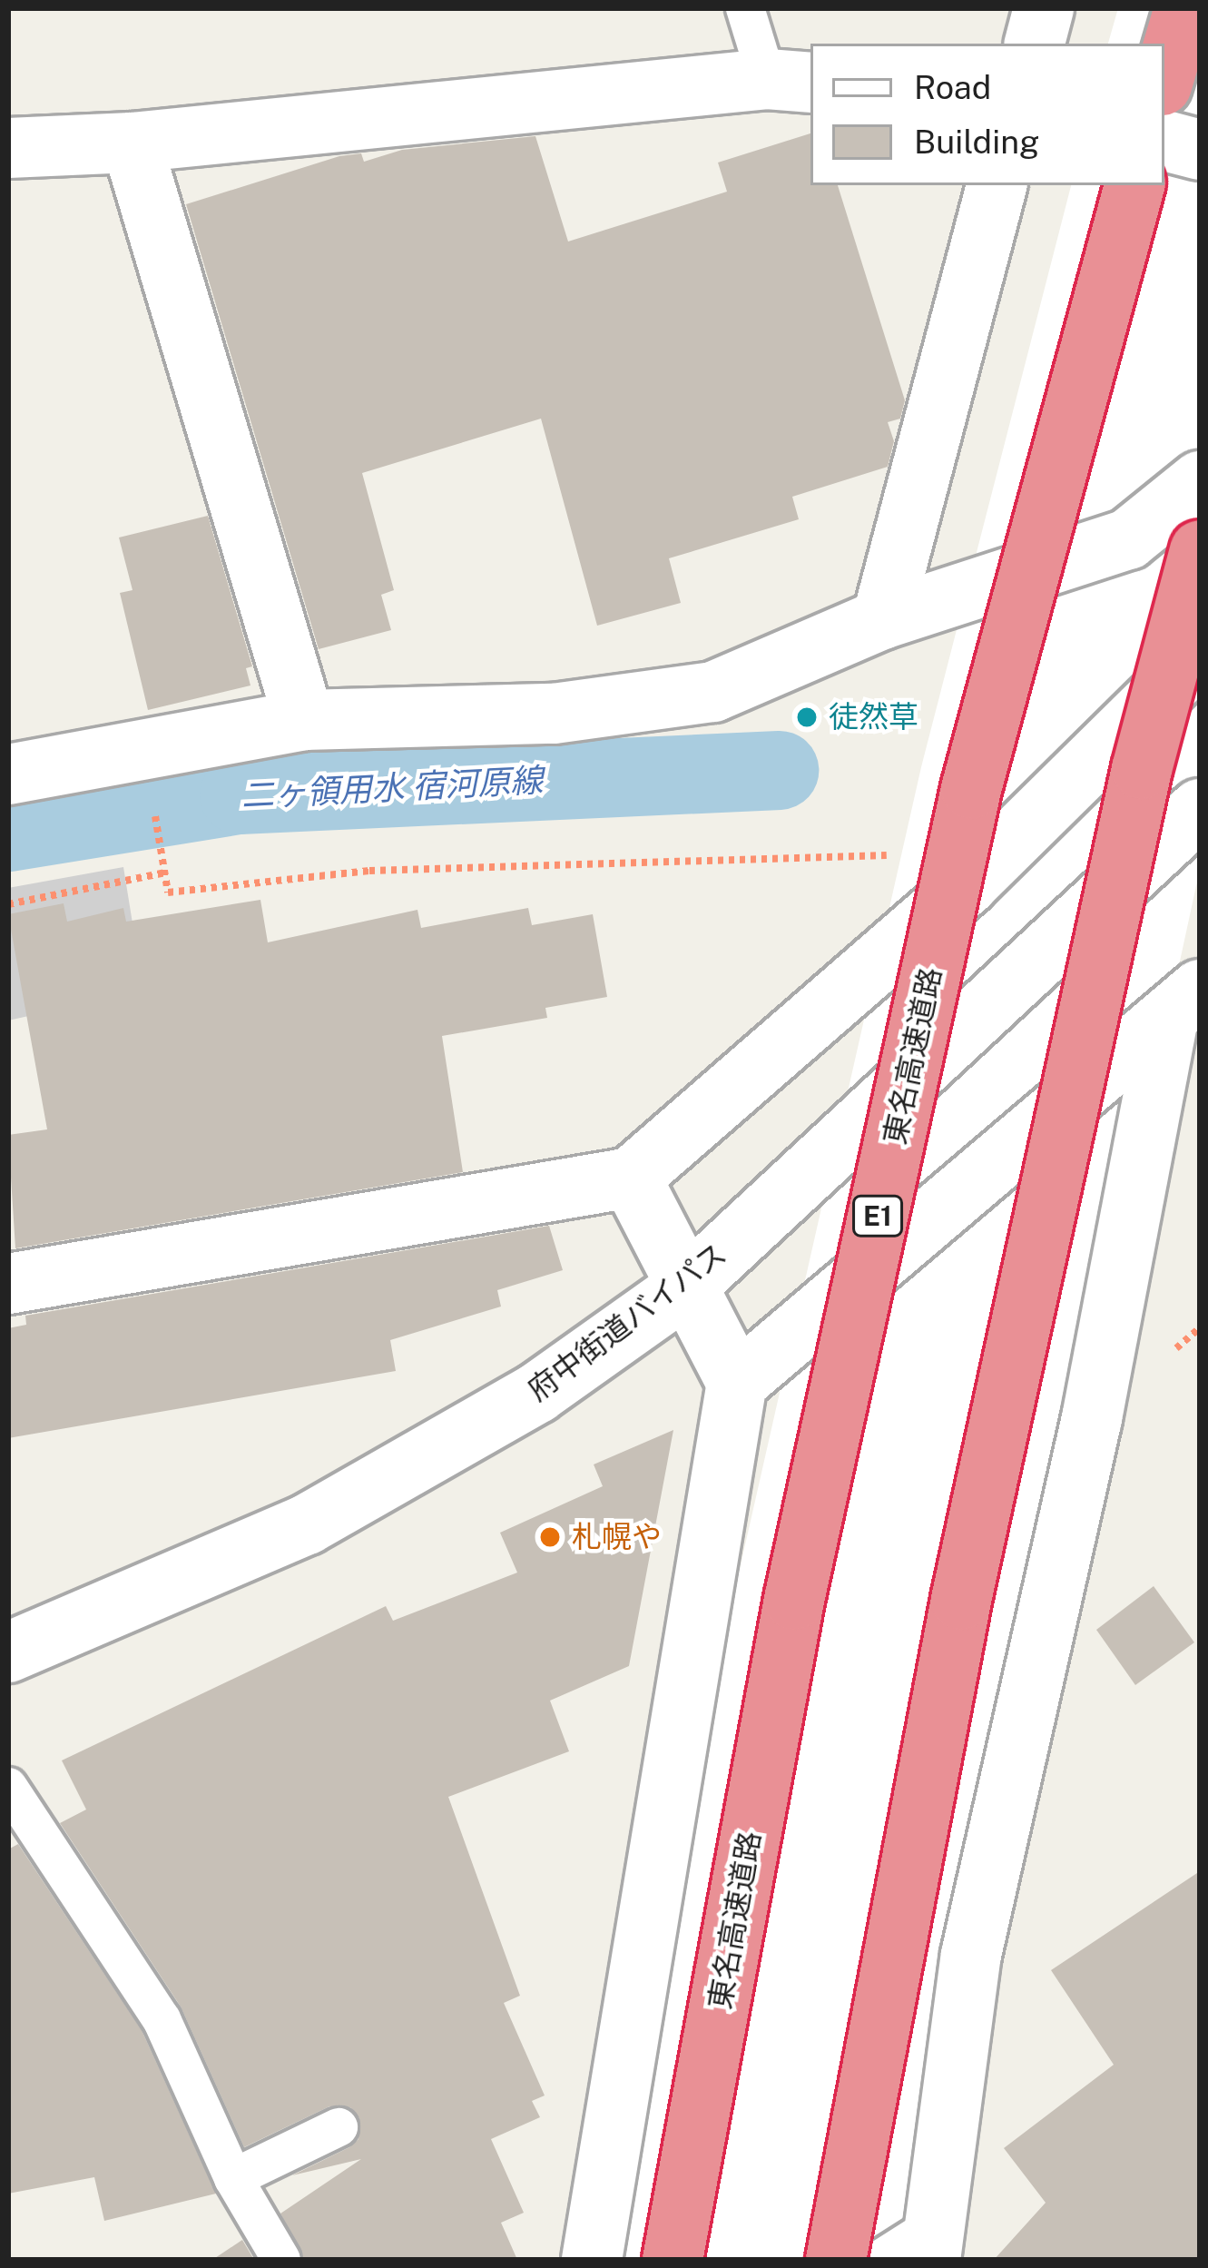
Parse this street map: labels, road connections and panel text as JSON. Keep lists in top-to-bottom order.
{
  "streets": {
    "highway": ["東名高速道路", "E1"],
    "street": ["府中街道バイパス"]
  },
  "water": ["二ヶ領用水 宿河原線"],
  "places": ["徒然草", "札幌や"],
  "legend": ["Road", "Building"]
}
